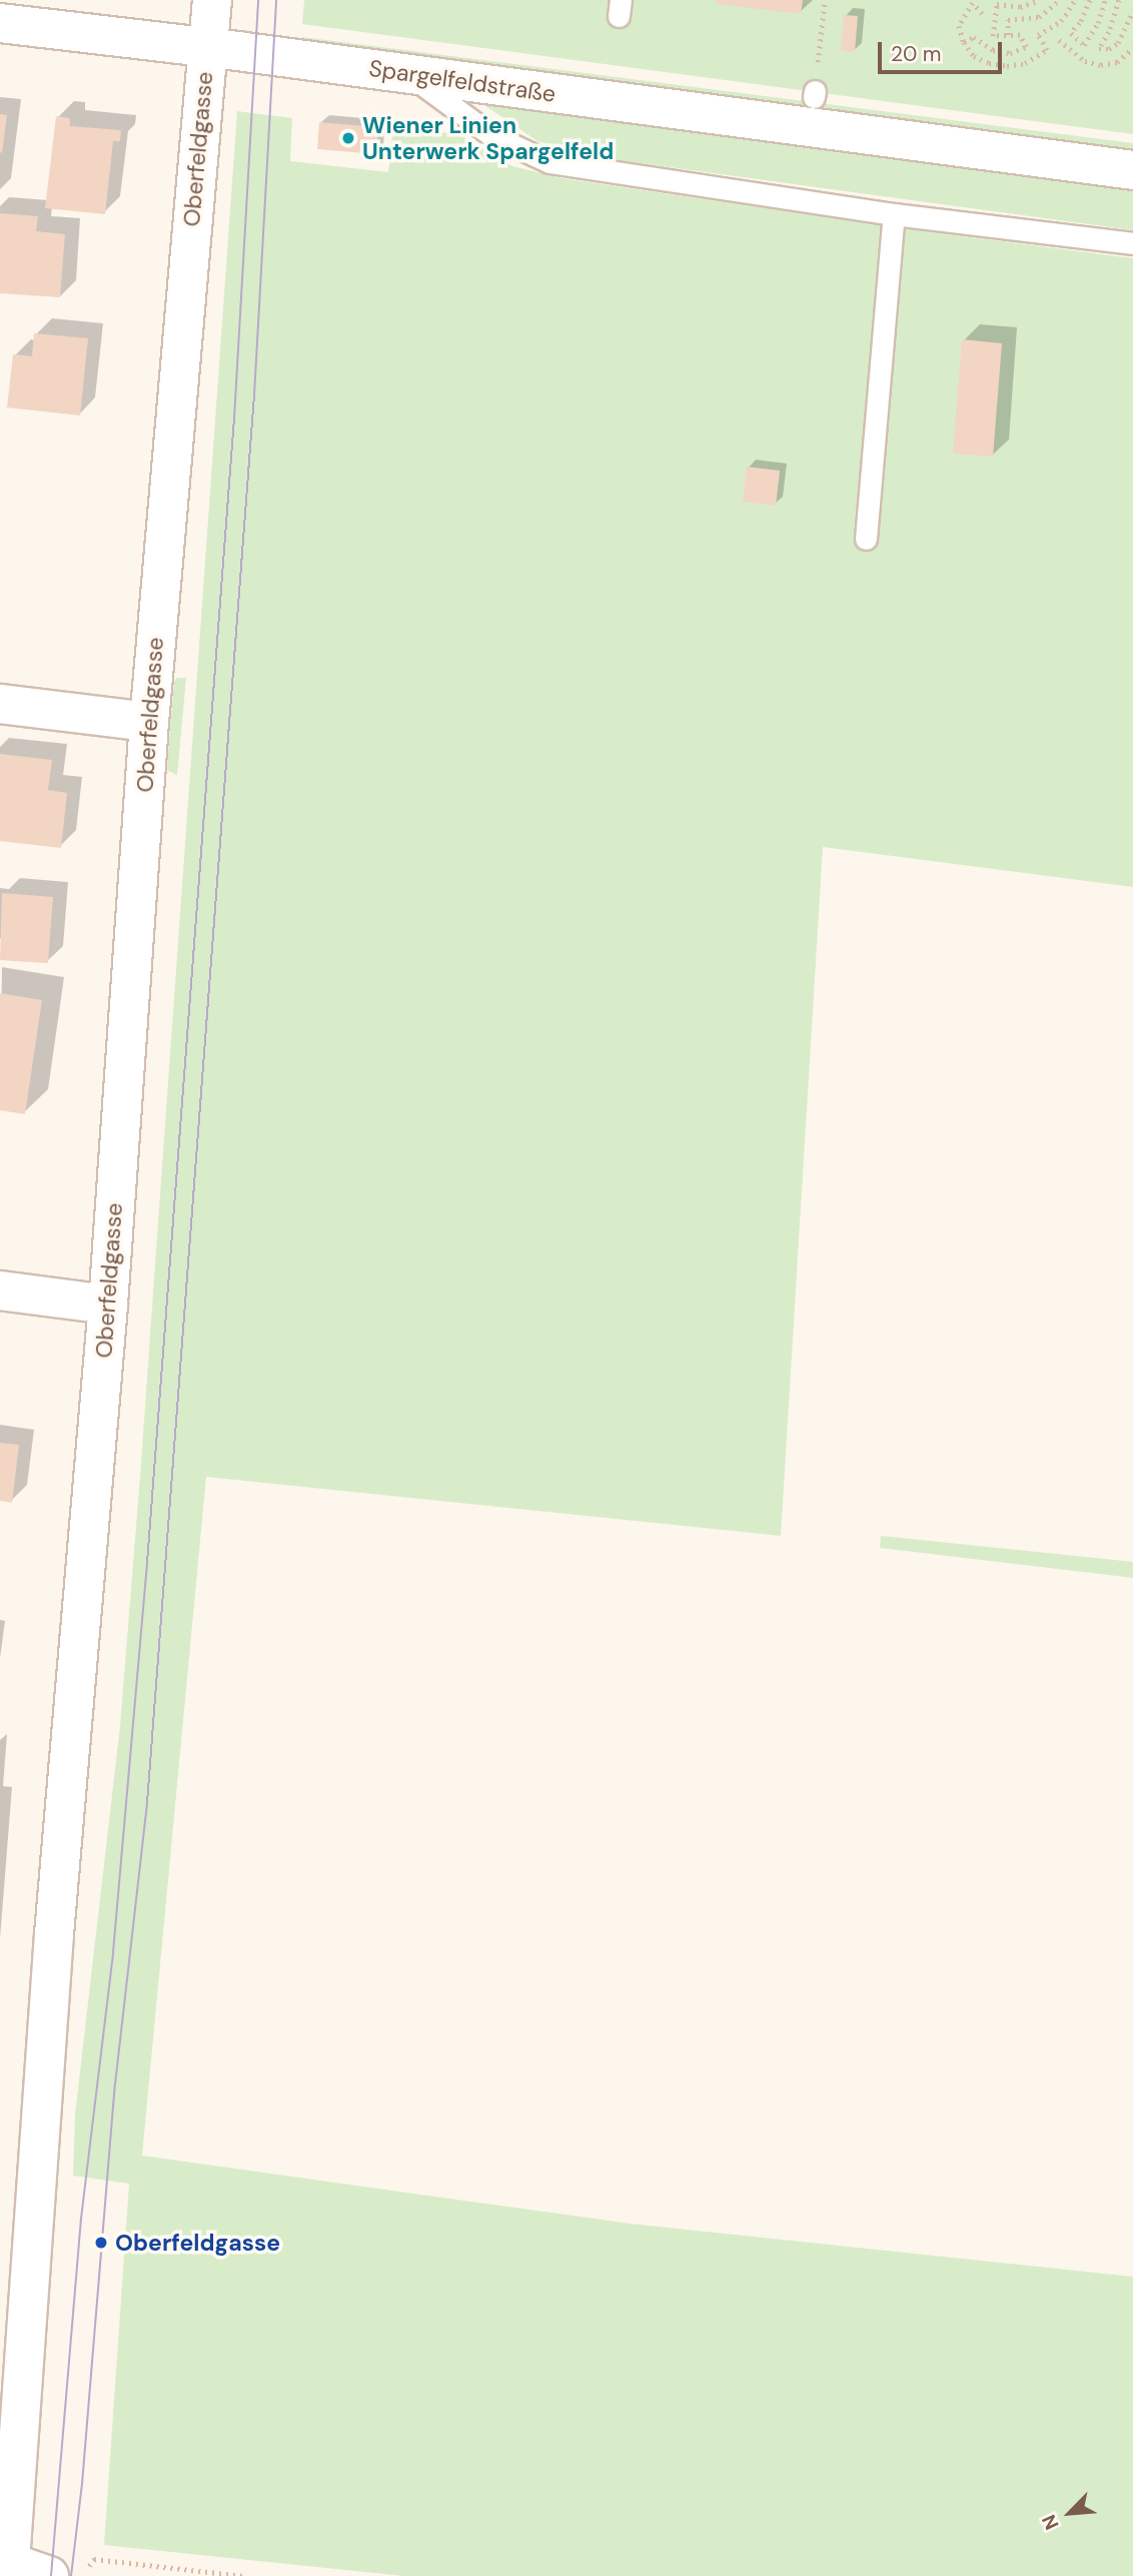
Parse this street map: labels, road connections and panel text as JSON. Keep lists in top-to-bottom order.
{
  "streets": {
    "street": ["Spargelfeldstraße", "Oberfeldgasse"]
  },
  "crossings": [
    ["Spargelfeldstraße", "Oberfeldgasse"]
  ],
  "places": ["Wiener Linien Unterwerk Spargelfeld", "Oberfeldgasse"],
  "scale_bar": "20 m",
  "north": "bottom left"
}
